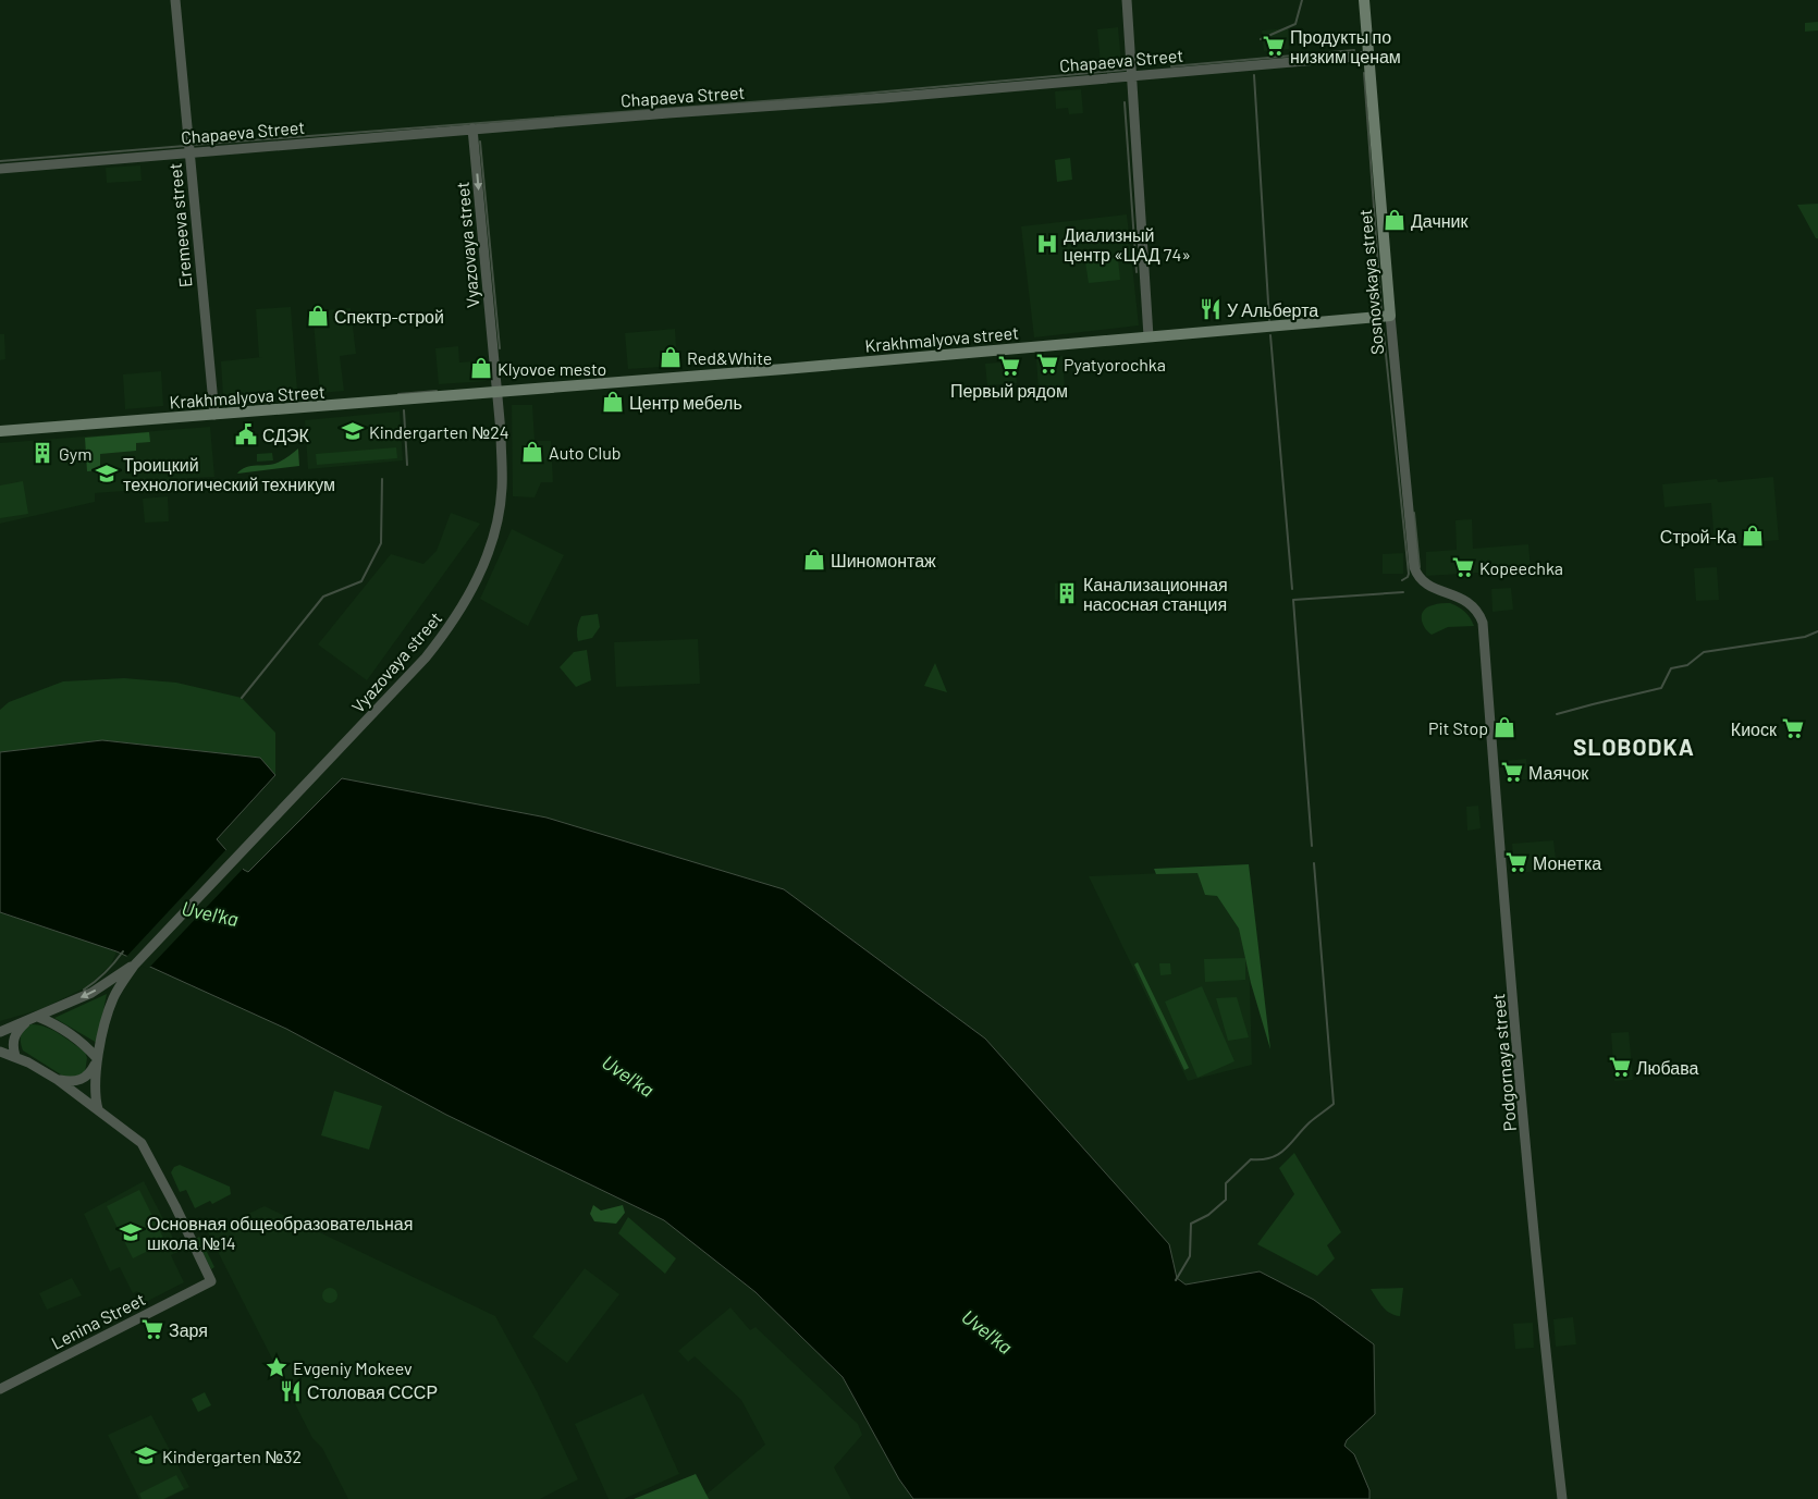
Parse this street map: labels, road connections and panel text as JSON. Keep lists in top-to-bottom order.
{
  "streets": {
    "main road": ["Sosnovskaya street", "Krakhmalyova street", "Krakhmalyova Street"],
    "street": [
      "Chapaeva Street",
      "Eremeeva street",
      "Vyazovaya street",
      "Podgornaya street",
      "Lenina Street"
    ]
  },
  "crossings": [
    ["Chapaeva Street", "Eremeeva street"],
    ["Chapaeva Street", "Vyazovaya street"],
    ["Chapaeva Street", "Sosnovskaya street"],
    ["Eremeeva street", "Krakhmalyova Street"],
    ["Vyazovaya street", "Krakhmalyova street"],
    ["Vyazovaya street", "Krakhmalyova Street"],
    ["Sosnovskaya street", "Krakhmalyova street"],
    ["Sosnovskaya street", "Podgornaya street"],
    ["Krakhmalyova street", "Krakhmalyova Street"]
  ],
  "districts": ["SLOBODKA"],
  "water": ["Uvel'ka"],
  "places": {
    "supermarket": [
      "Продукты по низким ценам",
      "Pyatyorochka",
      "Первый рядом",
      "Kopeechka",
      "Киоск",
      "Маячок",
      "Монетка",
      "Любава",
      "Заря"
    ],
    "shop": [
      "Дачник",
      "Спектр-строй",
      "Red&White",
      "Klyovoe mesto",
      "Центр мебель",
      "Auto Club",
      "Строй-Ка",
      "Шиномонтаж",
      "Pit Stop"
    ],
    "hospital": ["Диализный центр «ЦАД 74»"],
    "restaurant": ["У Альберта", "Столовая СССР"],
    "school or university": [
      "Kindergarten №24",
      "Троицкий технологический техникум",
      "Основная общеобразовательная школа №14",
      "Kindergarten №32"
    ],
    "public building": ["СДЭК"],
    "building": ["Gym", "Канализационная насосная станция"],
    "place": ["Evgeniy Mokeev"]
  }
}
